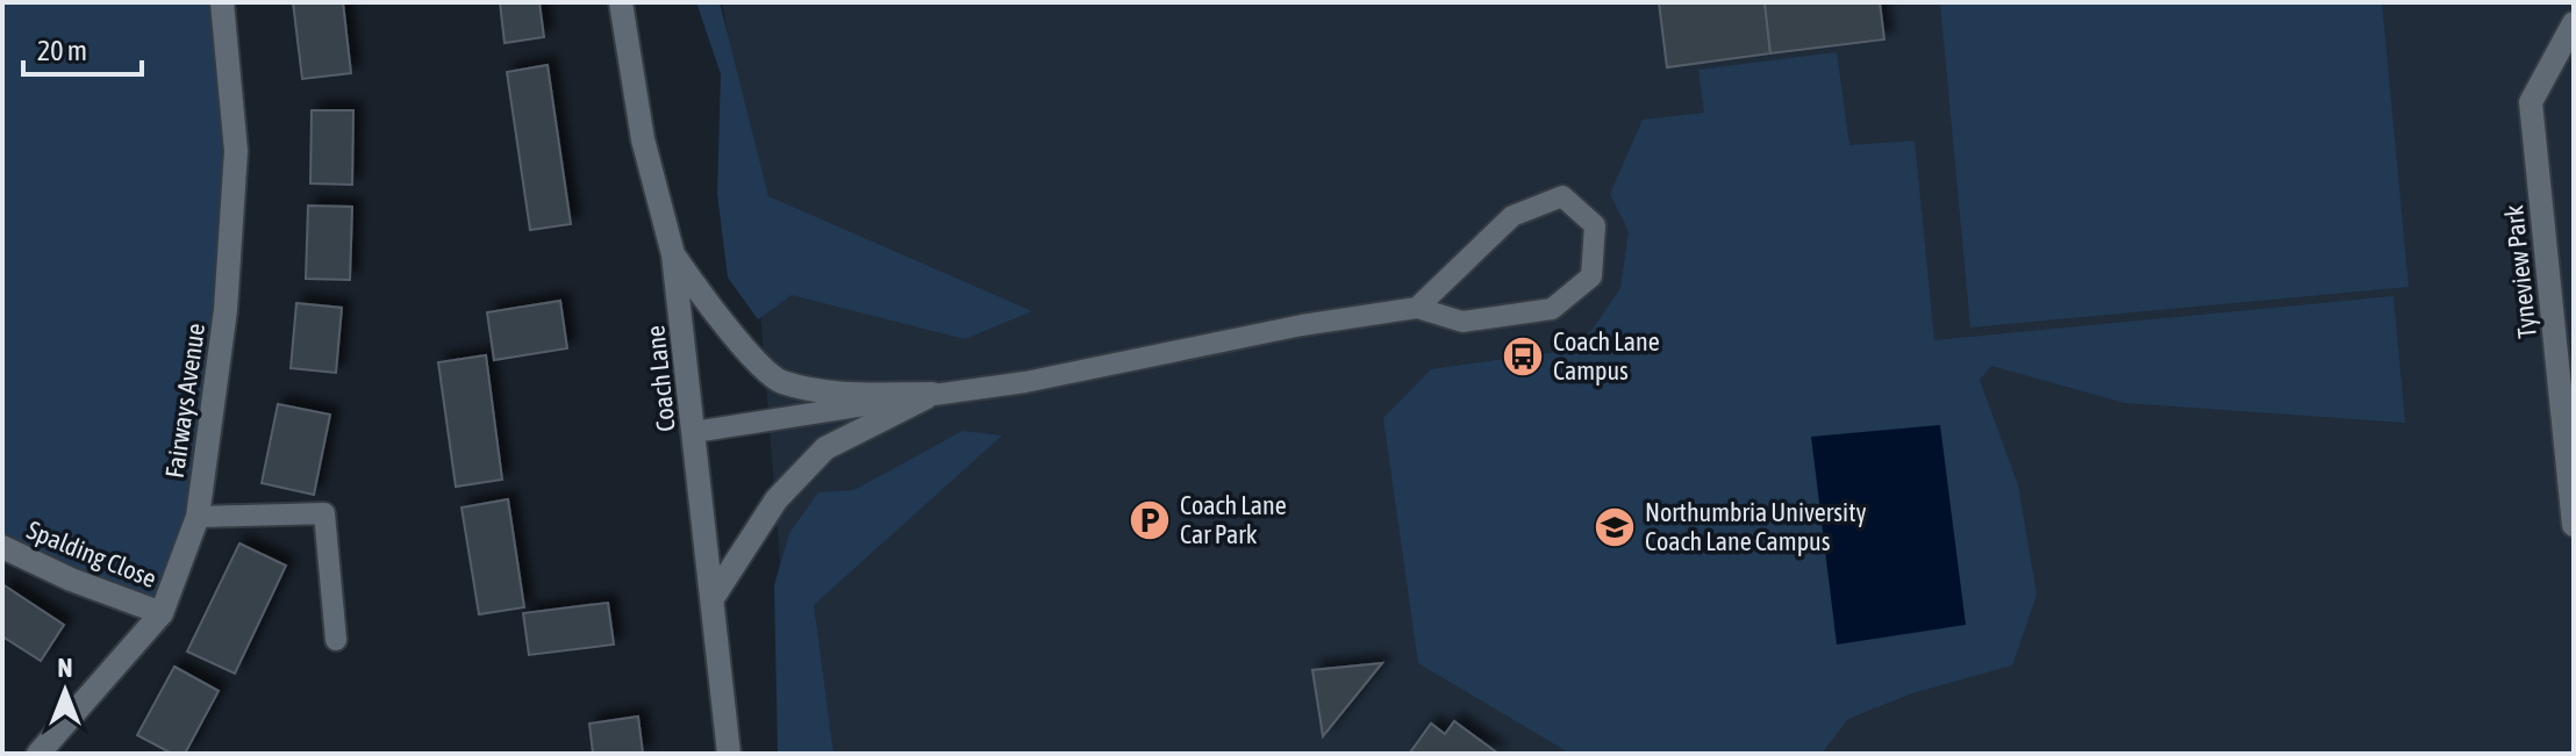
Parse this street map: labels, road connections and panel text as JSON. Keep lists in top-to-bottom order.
{
  "streets": {
    "street": [
      "Tyneview Park",
      "Coach Lane",
      "Fairways Avenue",
      "Spalding Close"
    ]
  },
  "crossings": [
    ["Fairways Avenue", "Spalding Close"]
  ],
  "places": {
    "bus stop": ["Coach Lane Campus"],
    "parking": ["Coach Lane Car Park"],
    "school or university": ["Northumbria University Coach Lane Campus"]
  },
  "scale_bar": "20 m",
  "north": "top"
}
